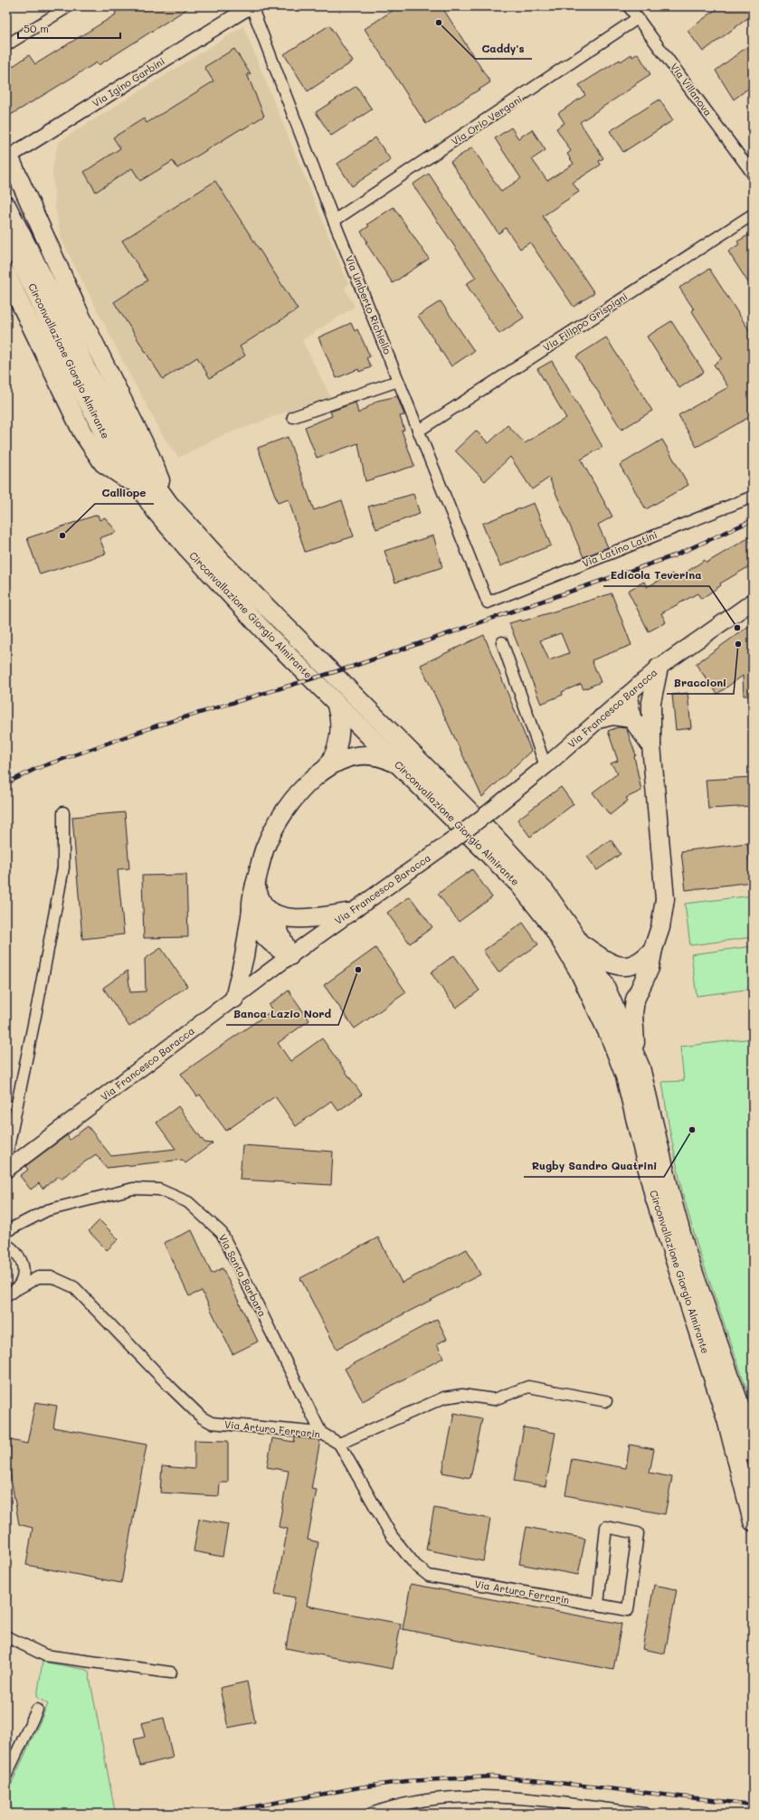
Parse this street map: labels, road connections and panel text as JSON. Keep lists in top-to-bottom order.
{
  "streets": {
    "highway": ["Circonvallazione Giorgio Almirante"],
    "main road": ["Via Francesco Baracca"],
    "street": [
      "Via Igino Garbini",
      "Via Villanova",
      "Via Orio Vergani",
      "Via Umberto Richiello",
      "Via Filippo Grispigni",
      "Via Latino Latini",
      "Via Santa Barbara",
      "Via Arturo Ferrarin"
    ]
  },
  "crossings": [
    ["Via Igino Garbini", "Via Umberto Richiello"],
    ["Via Villanova", "Via Orio Vergani"],
    ["Via Orio Vergani", "Via Umberto Richiello"],
    ["Via Umberto Richiello", "Via Filippo Grispigni"],
    ["Via Umberto Richiello", "Via Latino Latini"],
    ["Via Santa Barbara", "Via Arturo Ferrarin"]
  ],
  "places": [
    "Caddy's",
    "Calliope",
    "Edicola Teverina",
    "Braccioni",
    "Banca Lazio Nord",
    "Rugby Sandro Quatrini"
  ],
  "scale_bar": "50 m"
}
